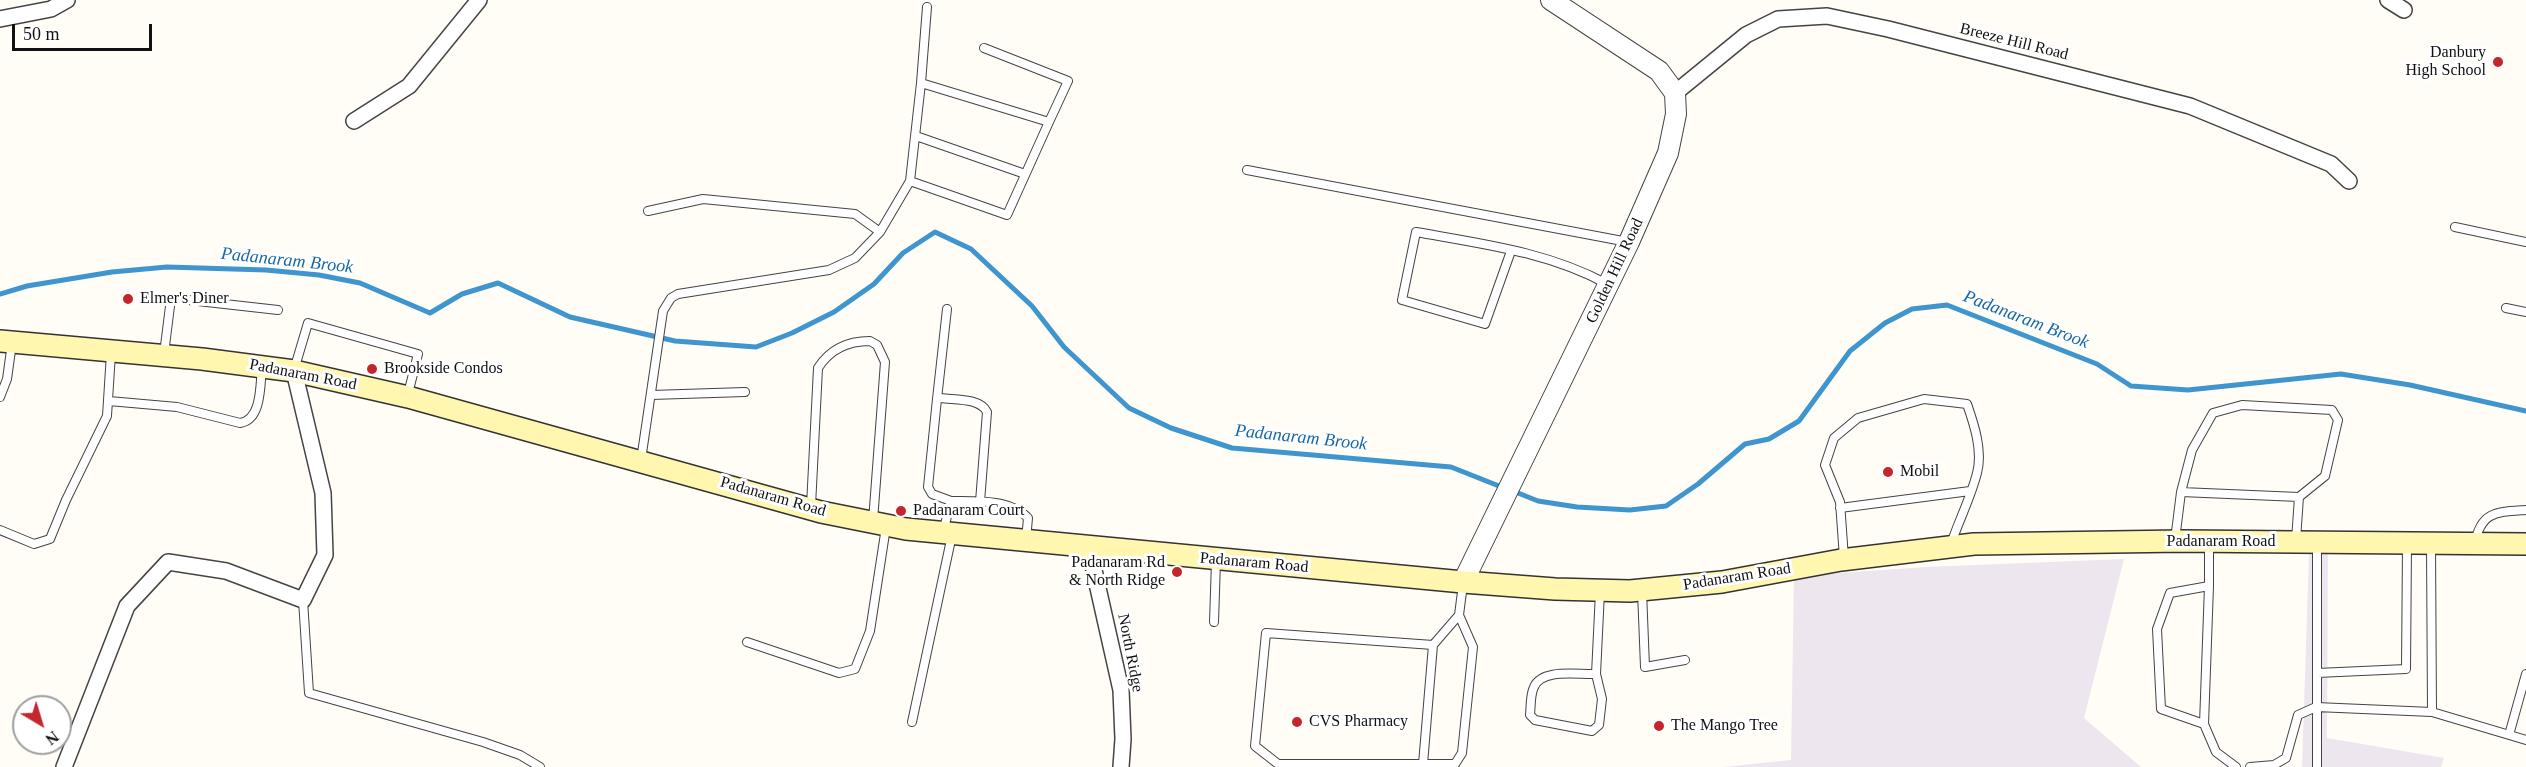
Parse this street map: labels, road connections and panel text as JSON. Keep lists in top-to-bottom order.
{
  "streets": {
    "main road": ["Padanaram Road"],
    "street": ["Breeze Hill Road", "Golden Hill Road", "North Ridge"]
  },
  "crossings": [
    ["Breeze Hill Road", "Golden Hill Road"],
    ["Golden Hill Road", "Padanaram Road"],
    ["Padanaram Road", "North Ridge"]
  ],
  "water": ["Padanaram Brook"],
  "places": [
    "Danbury High School",
    "Elmer's Diner",
    "Brookside Condos",
    "Mobil",
    "Padanaram Court",
    "Padanaram Rd & North Ridge",
    "CVS Pharmacy",
    "The Mango Tree"
  ],
  "scale_bar": "50 m",
  "north": "bottom right"
}
